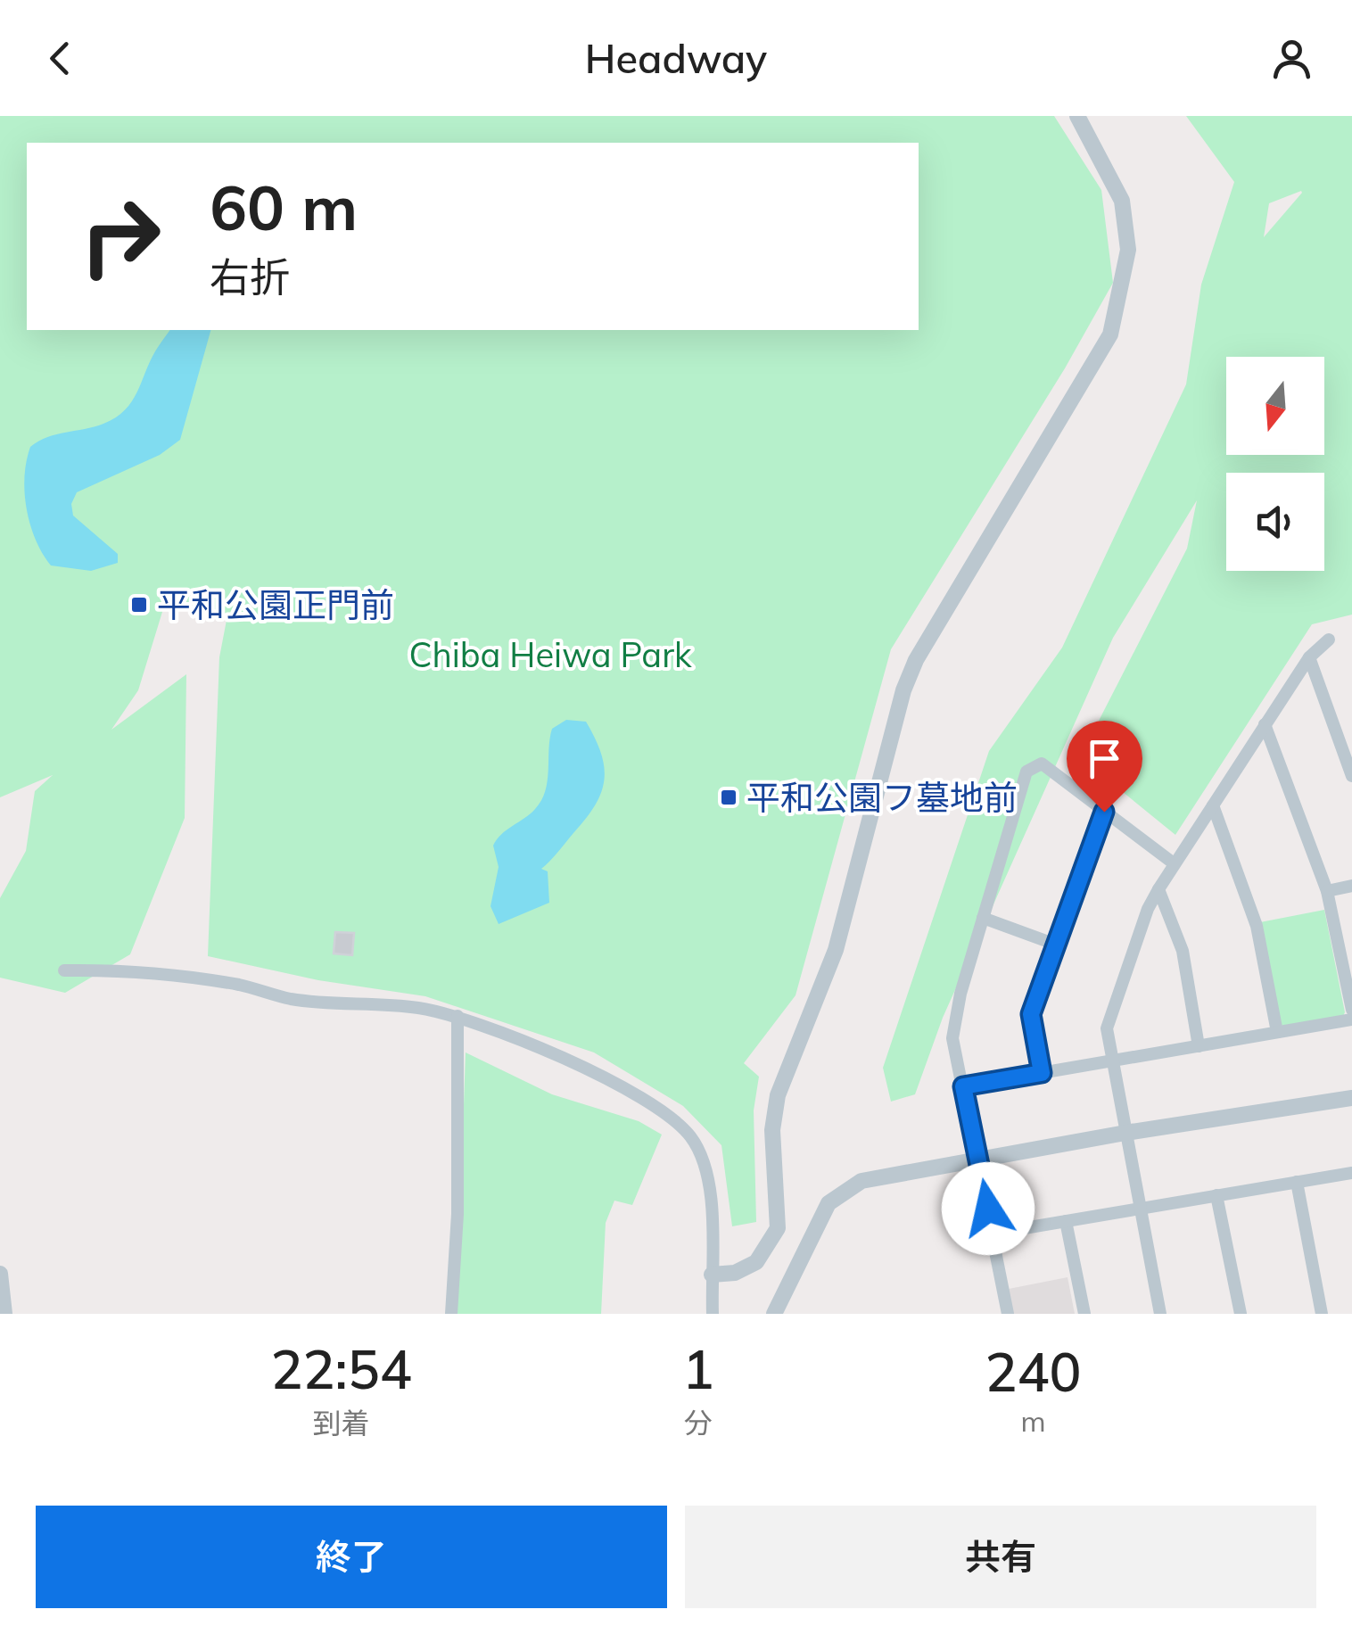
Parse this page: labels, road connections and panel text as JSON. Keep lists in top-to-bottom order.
{
  "parks": ["Chiba Heiwa Park"],
  "places": {
    "transit": ["平和公園正門前", "平和公園フ墓地前"]
  },
  "north": "bottom",
  "page": {
    "header": "Headway",
    "turn": ["60 m", "右折"],
    "eta": [
      "22:54",
      "到着",
      "1",
      "分",
      "240",
      "m"
    ],
    "buttons": ["終了", "共有"]
  }
}
